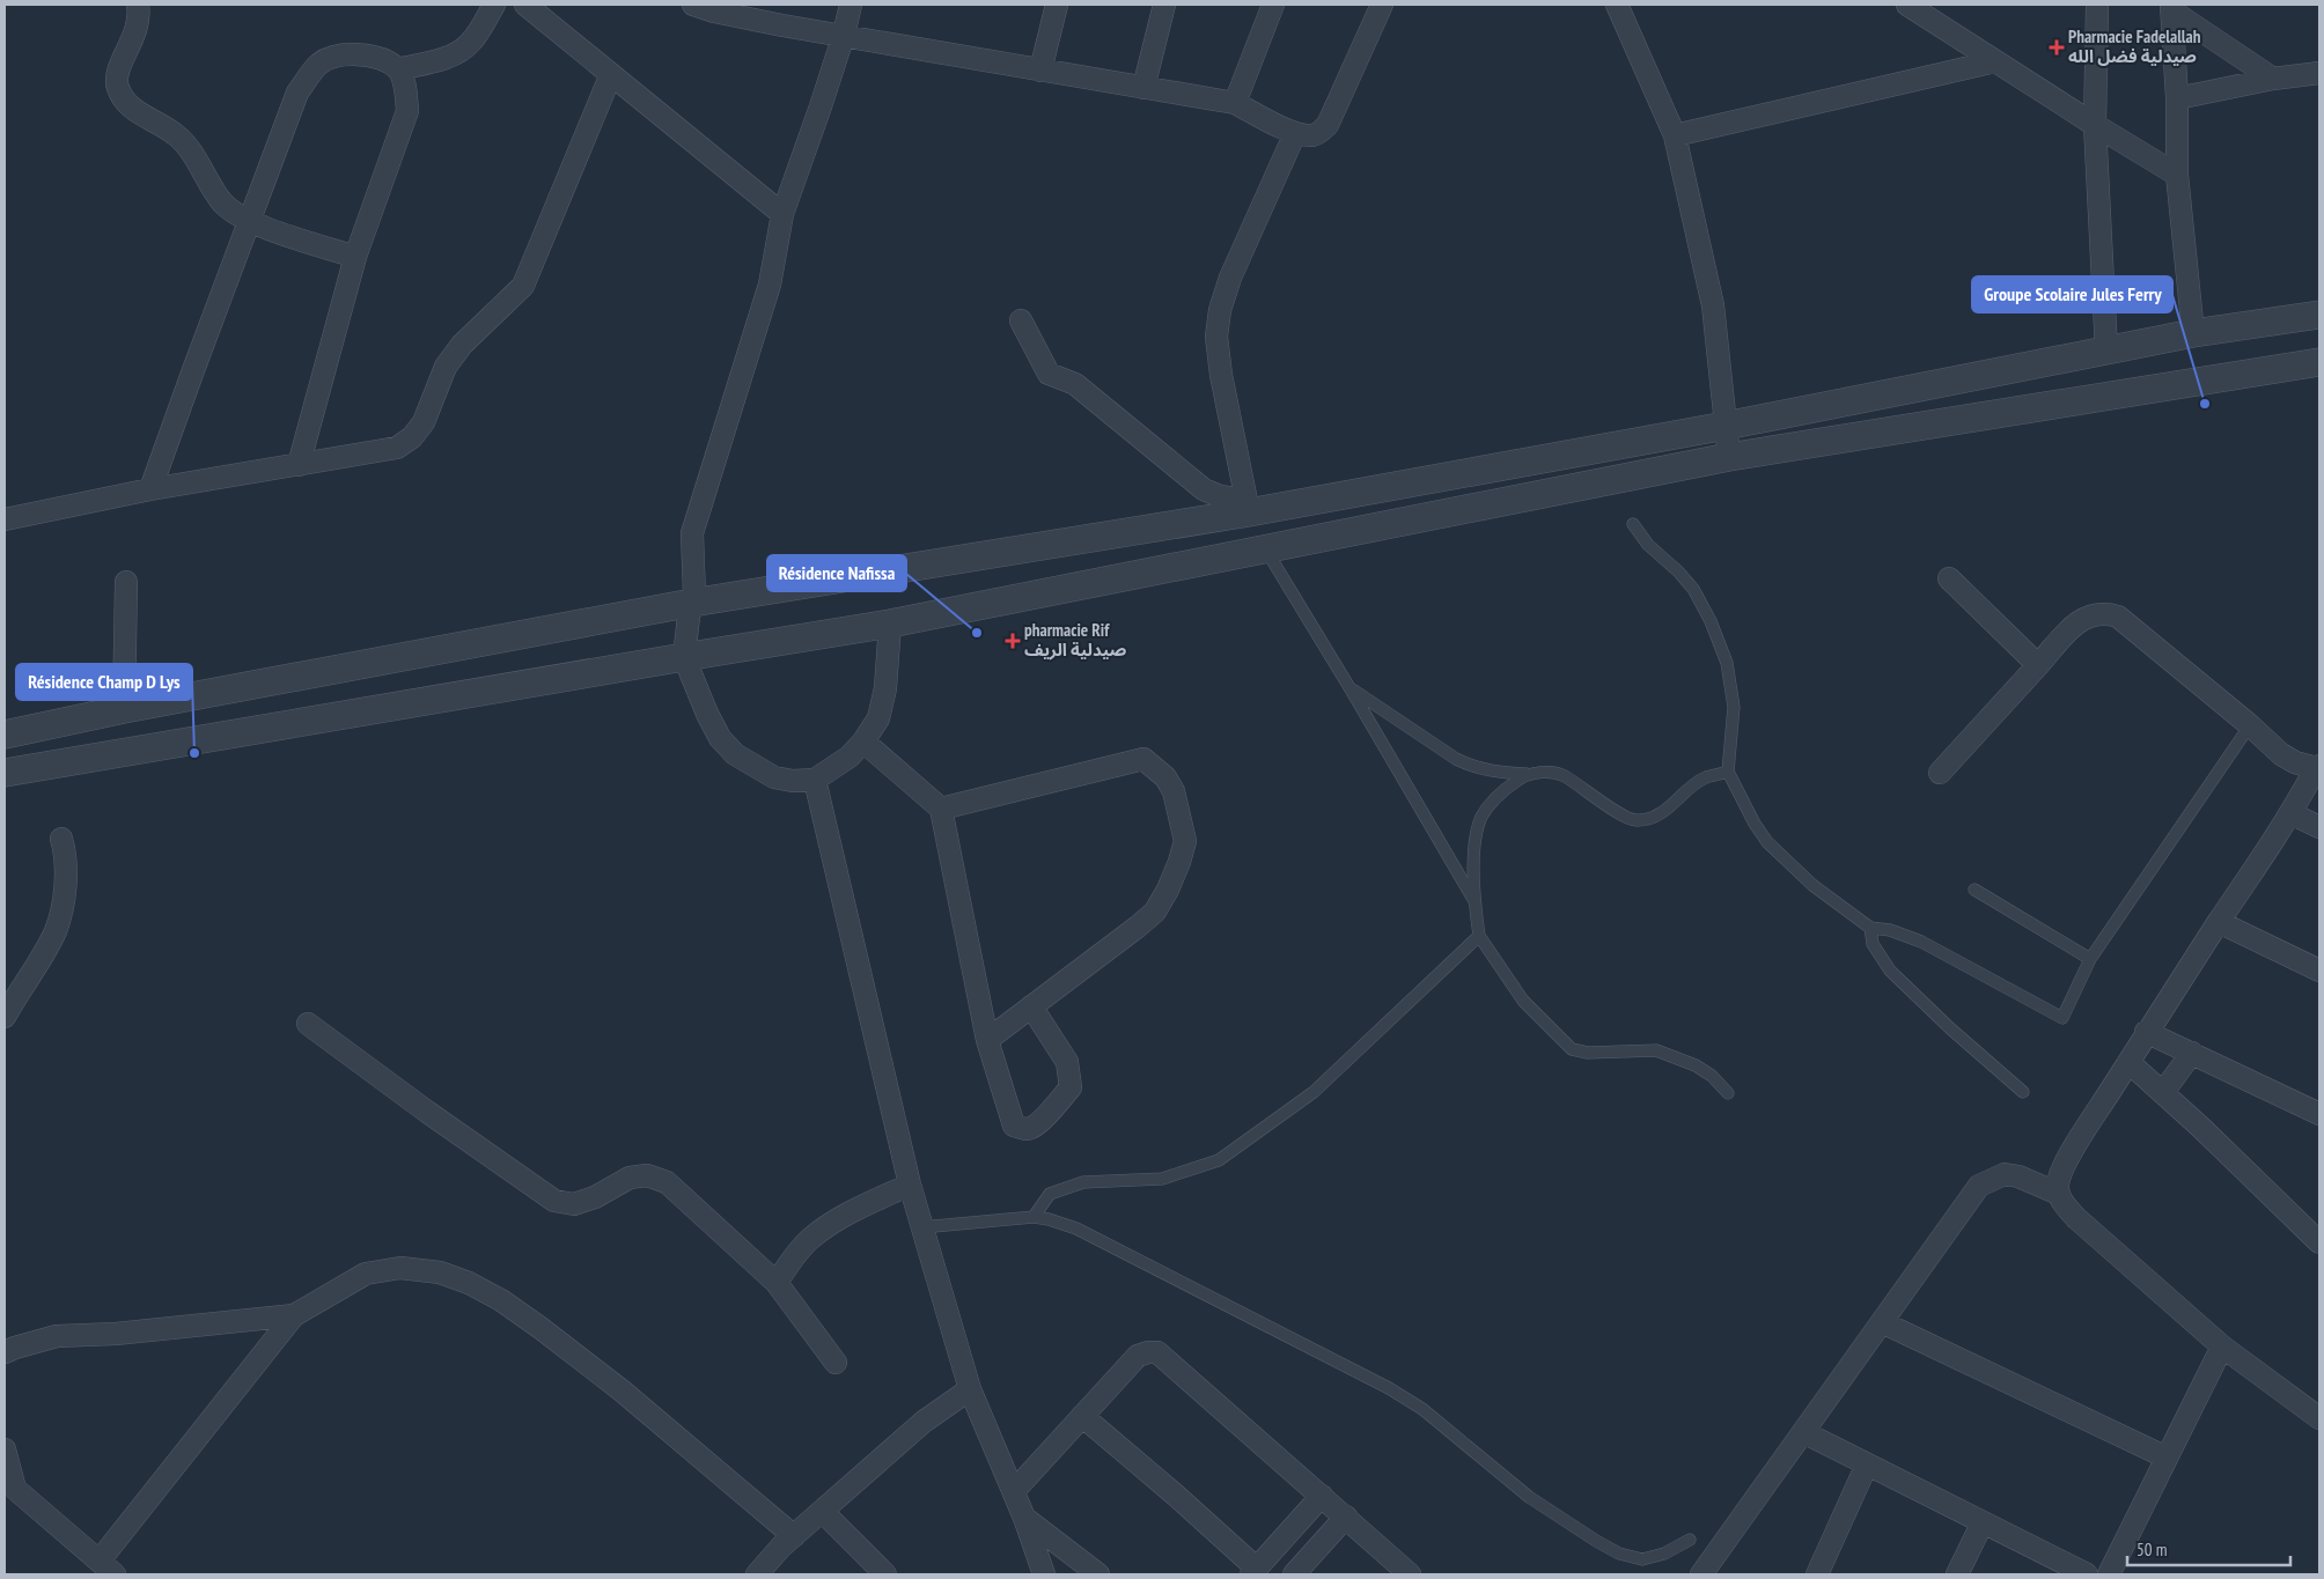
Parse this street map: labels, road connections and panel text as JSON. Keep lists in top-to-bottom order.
{
  "places": {
    "health": ["Pharmacie Fadelallah صيدلية فضل الله", "pharmacie Rif صيدلية الريف"],
    "other": ["Groupe Scolaire Jules Ferry", "Résidence Nafissa", "Résidence Champ D Lys"]
  },
  "scale_bar": "50 m"
}
